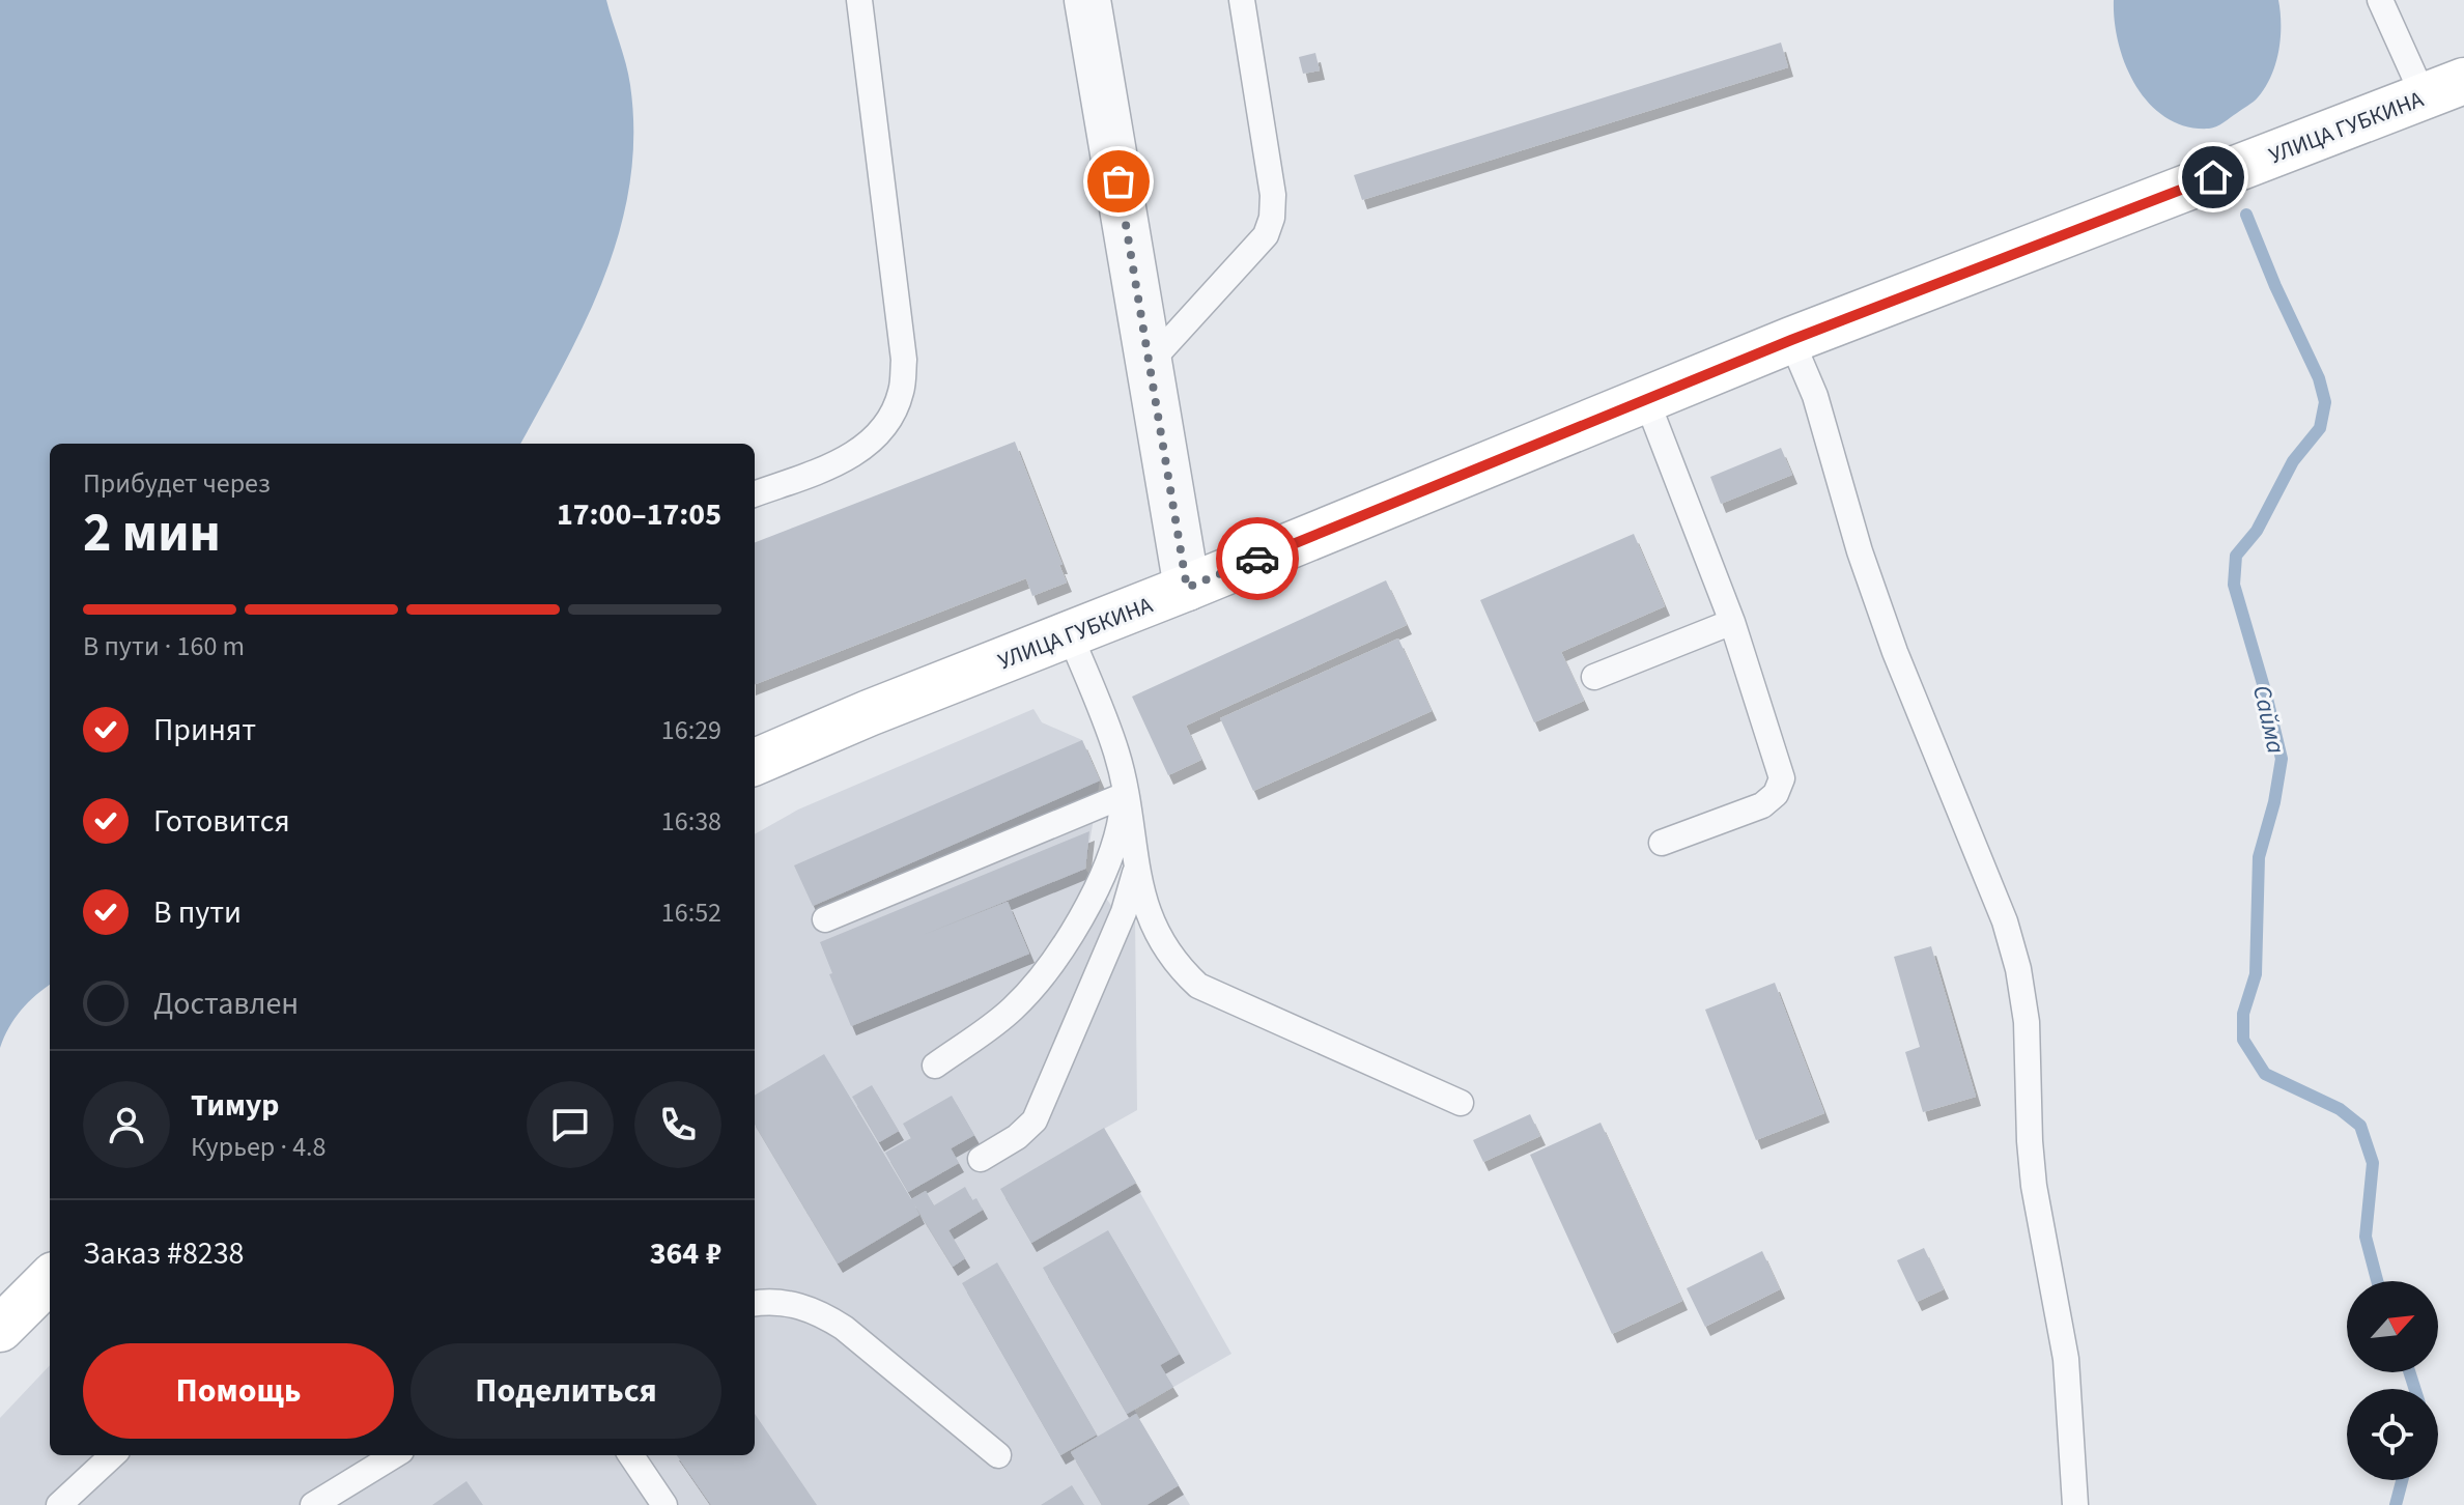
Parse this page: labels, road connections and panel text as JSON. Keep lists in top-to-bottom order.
{
  "streets": {
    "street": ["УЛИЦА ГУБКИНА"]
  },
  "water": ["Сайма"],
  "north": "top right",
  "page": {
    "heading": ["2 мин", "Прибудет через", "17:00–17:05"],
    "panel": [
      "Тимур",
      "Курьер · 4.8",
      "Заказ #8238",
      "364 ₽"
    ],
    "bar": "В пути · 160 m",
    "list": [
      ["Принят", "16:29"],
      ["Готовится", "16:38"],
      ["В пути", "16:52"],
      "Доставлен"
    ],
    "buttons": ["Помощь", "Поделиться"]
  }
}
